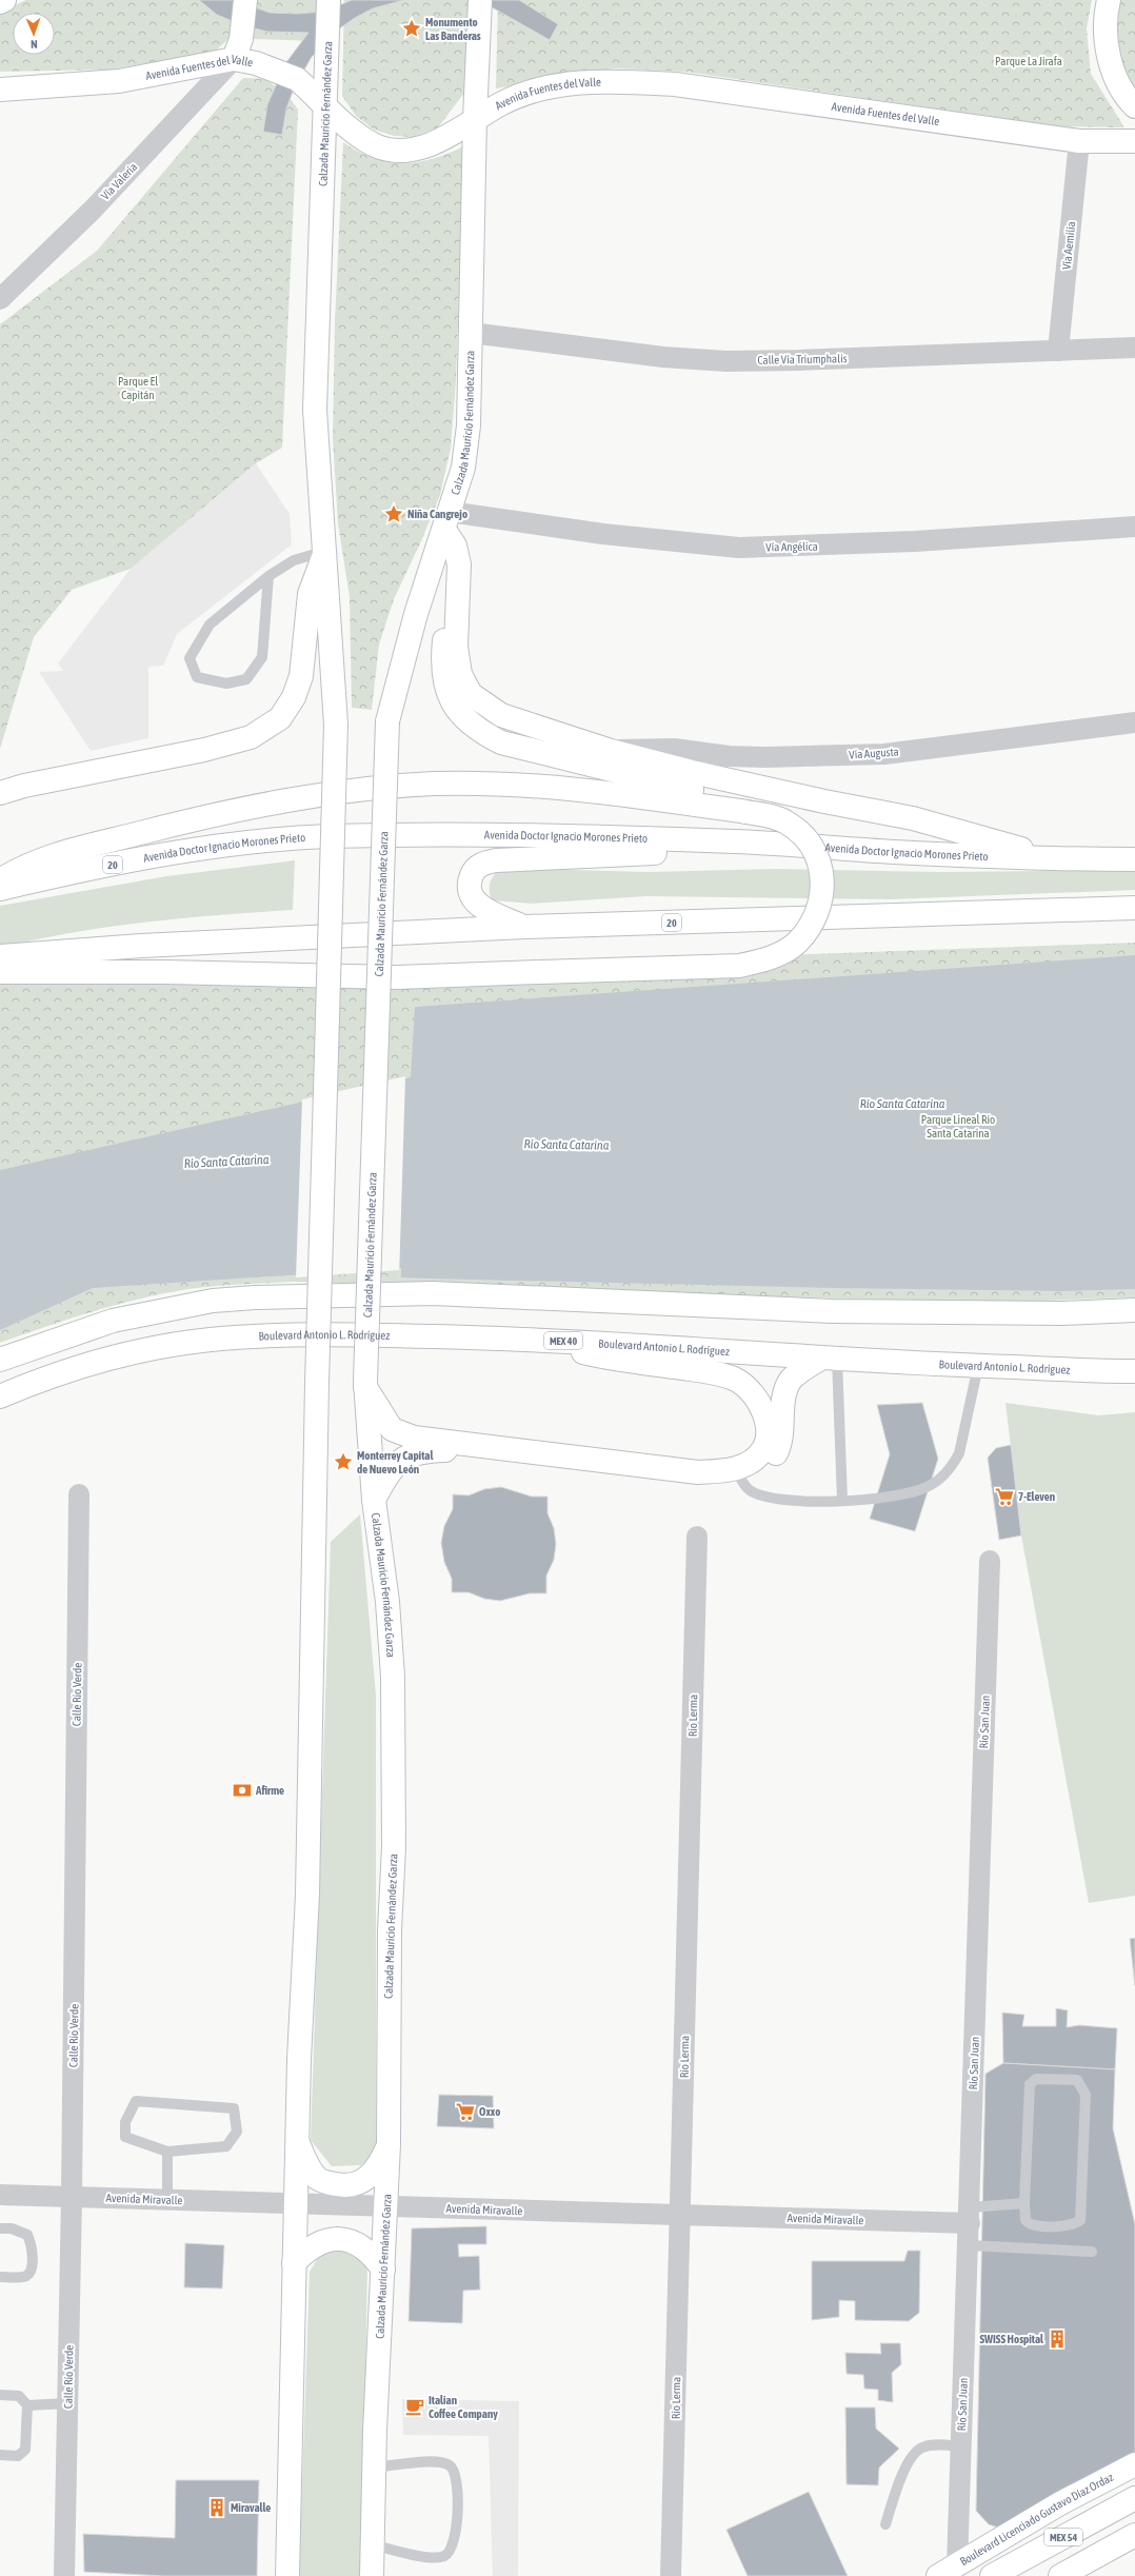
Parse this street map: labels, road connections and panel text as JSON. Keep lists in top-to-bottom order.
{
  "streets": {
    "main road": [
      "Avenida Fuentes del Valle",
      "Calzada Mauricio Fernández Garza",
      "Avenida Doctor Ignacio Morones Prieto",
      "20",
      "Boulevard Antonio L. Rodríguez",
      "MEX 40",
      "Boulevard Licenciado Gustavo Díaz Ordaz",
      "MEX 54"
    ],
    "street": [
      "Vía Valeria",
      "Vía Aemilia",
      "Calle Vía Triumphalis",
      "Vía Angélica",
      "Vía Augusta",
      "Calle Río Verde",
      "Río Lerma",
      "Río San Juan",
      "Avenida Miravalle"
    ]
  },
  "crossings": [
    ["Avenida Fuentes del Valle", "Calzada Mauricio Fernández Garza"],
    ["Avenida Fuentes del Valle", "Vía Valeria"],
    ["Avenida Fuentes del Valle", "Vía Aemilia"],
    ["Calzada Mauricio Fernández Garza", "Calle Vía Triumphalis"],
    ["Calzada Mauricio Fernández Garza", "Vía Angélica"],
    ["Calzada Mauricio Fernández Garza", "Avenida Miravalle"],
    ["Vía Aemilia", "Calle Vía Triumphalis"],
    ["Calle Río Verde", "Avenida Miravalle"],
    ["Río Lerma", "Avenida Miravalle"],
    ["Río San Juan", "Avenida Miravalle"],
    ["Río San Juan", "Boulevard Licenciado Gustavo Díaz Ordaz"]
  ],
  "water": ["Río Santa Catarina"],
  "parks": ["Parque La Jirafa", "Parque El Capitán", "Parque Lineal Río Santa Catarina"],
  "places": {
    "place": ["Monumento Las Banderas", "Niña Cangrejo", "Monterrey Capital de Nuevo León"],
    "supermarket": ["7-Eleven", "Oxxo"],
    "bank": ["Afirme"],
    "building": ["SWISS Hospital", "Miravalle"],
    "cafe": ["Italian Coffee Company"]
  },
  "north": "bottom"
}
